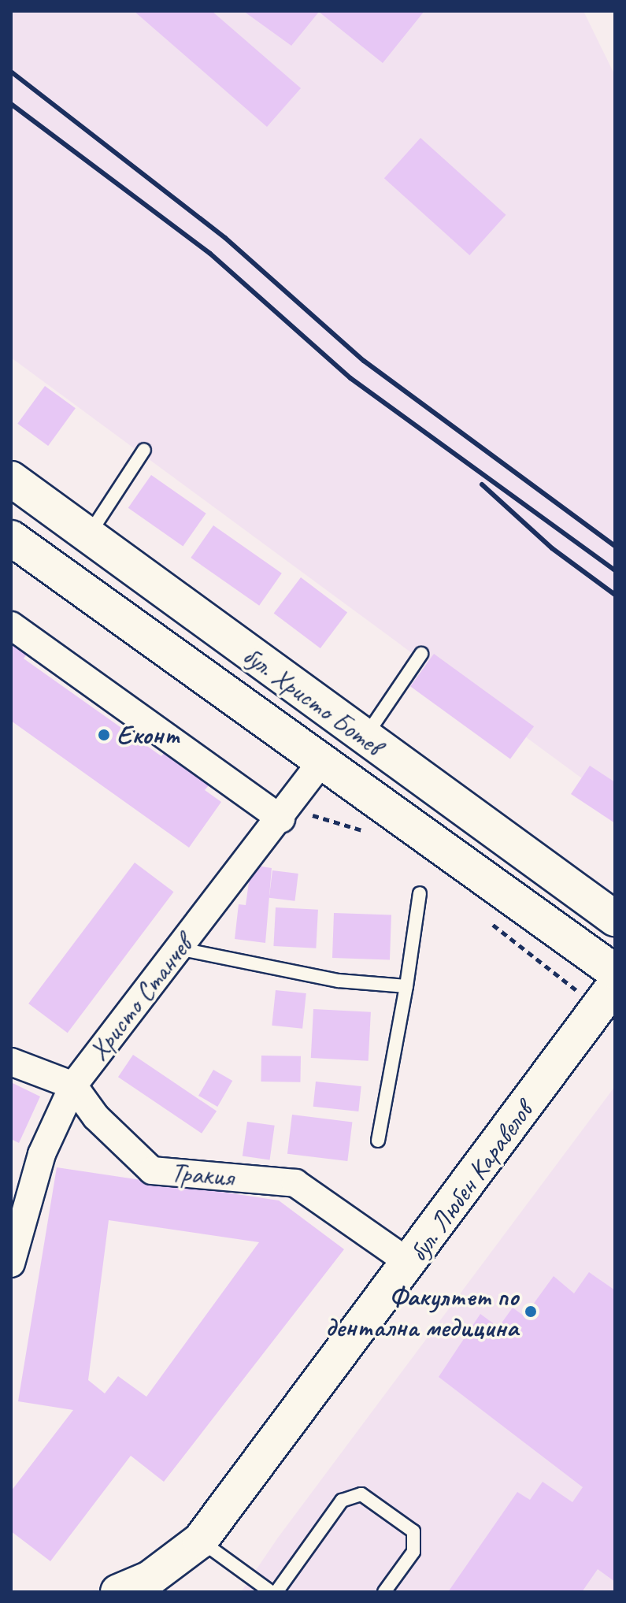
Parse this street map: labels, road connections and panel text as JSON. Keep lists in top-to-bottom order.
{
  "streets": {
    "main road": ["бул. Христо Ботев", "бул. Любен Каравелов"],
    "street": ["Христо Станчев", "Тракия"]
  },
  "crossings": [
    ["бул. Христо Ботев", "Христо Станчев"],
    ["Христо Станчев", "Тракия"],
    ["Тракия", "бул. Любен Каравелов"]
  ],
  "places": ["Еконт", "Факултет по дентална медицина"]
}
